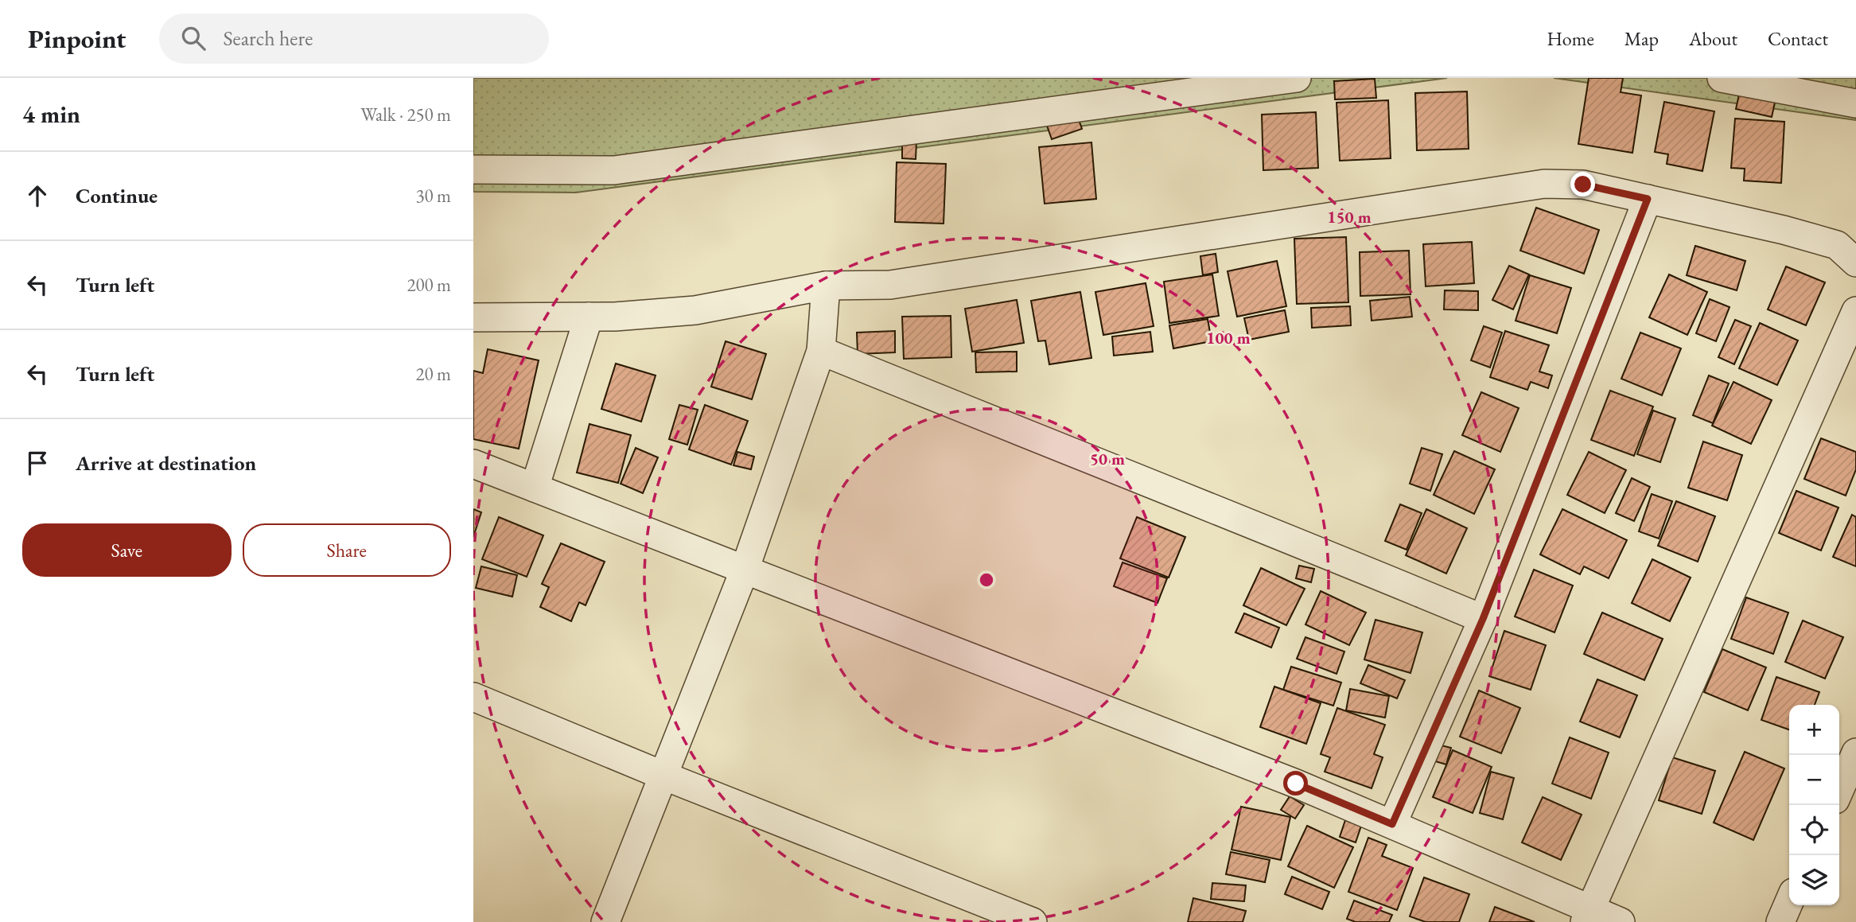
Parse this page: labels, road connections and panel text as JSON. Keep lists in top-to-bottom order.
{
  "page": {
    "header": "Pinpoint",
    "search": "Search here",
    "nav": [
      "Home",
      "Map",
      "About",
      "Contact"
    ],
    "heading": ["4 min", "Walk · 250 m"],
    "list": [
      ["Continue", "30 m"],
      ["Turn left", "200 m"],
      ["Turn left", "20 m"],
      "Arrive at destination"
    ],
    "buttons": ["Save", "Share"],
    "map_buttons": ["+", "−"]
  },
  "rings": ["150 m", "100 m", "50 m"]
}
